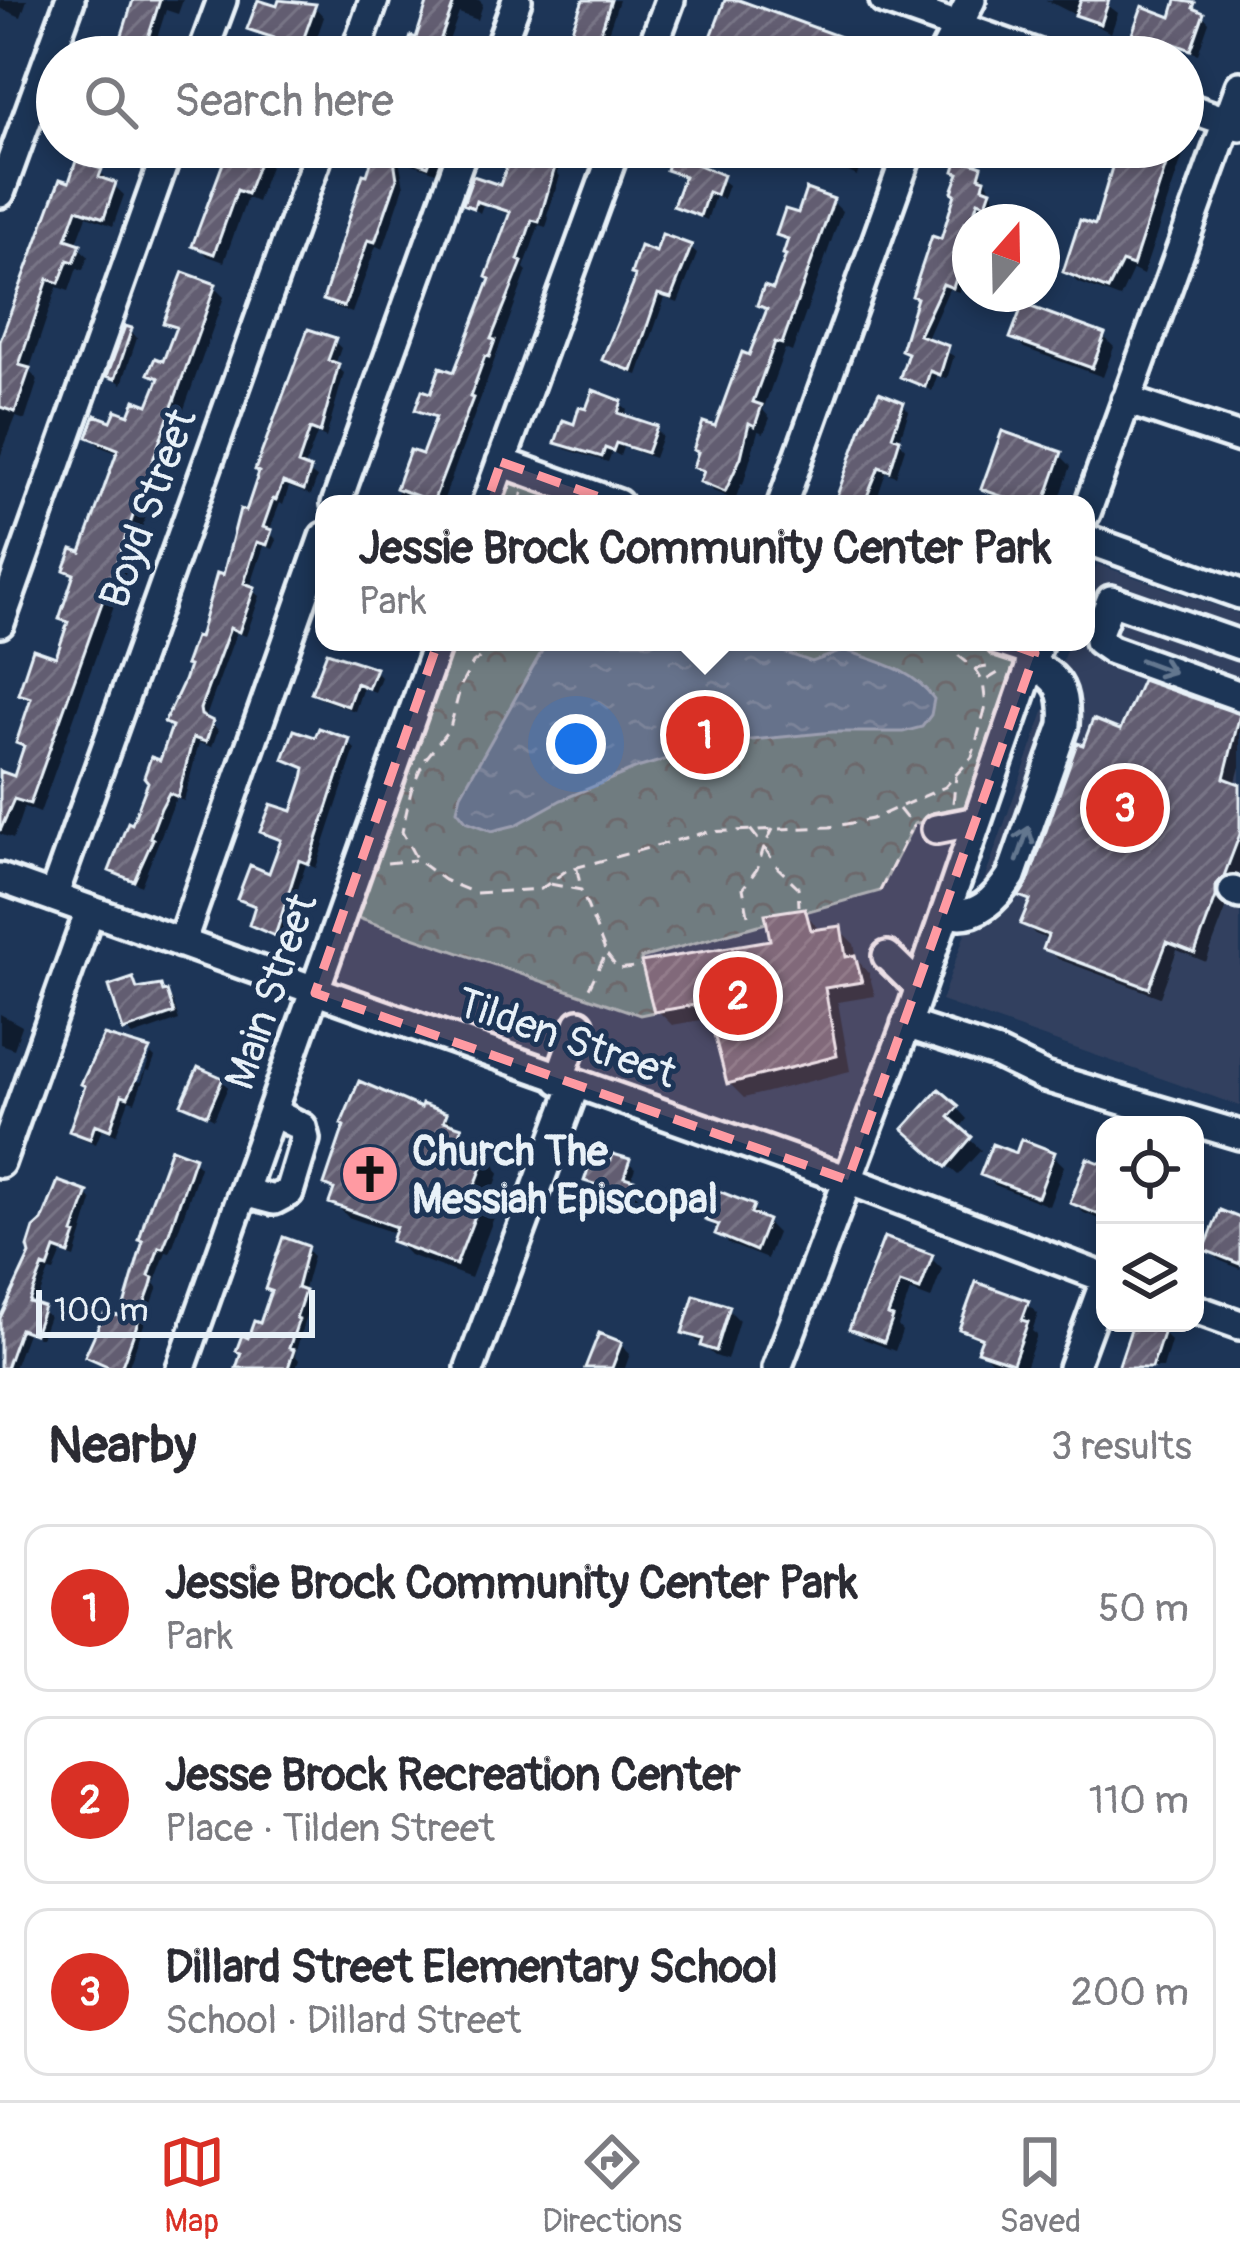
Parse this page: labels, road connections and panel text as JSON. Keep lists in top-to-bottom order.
{
  "streets": {
    "street": ["Boyd Street", "Main Street", "Tilden Street"]
  },
  "crossings": [
    ["Boyd Street", "Tilden Street"],
    ["Main Street", "Tilden Street"]
  ],
  "places": {
    "church": ["Church The Messiah Episcopal"]
  },
  "scale_bar": "100 m",
  "north": "top",
  "page": {
    "search": "Search here",
    "popup": ["Jessie Brock Community Center Park", "Park"],
    "pins": ["1", "3", "2"],
    "scale": "100 m",
    "heading": ["Nearby", "3 results"],
    "list": [
      {
        "mark": "1",
        "name": "Jessie Brock Community Center Park",
        "note": "Park",
        "value": "50 m"
      },
      {
        "mark": "2",
        "name": "Jesse Brock Recreation Center",
        "note": "Place · Tilden Street",
        "value": "110 m"
      },
      {
        "mark": "3",
        "name": "Dillard Street Elementary School",
        "note": "School · Dillard Street",
        "value": "200 m"
      }
    ],
    "nav": ["Map", "Directions", "Saved"]
  }
}
